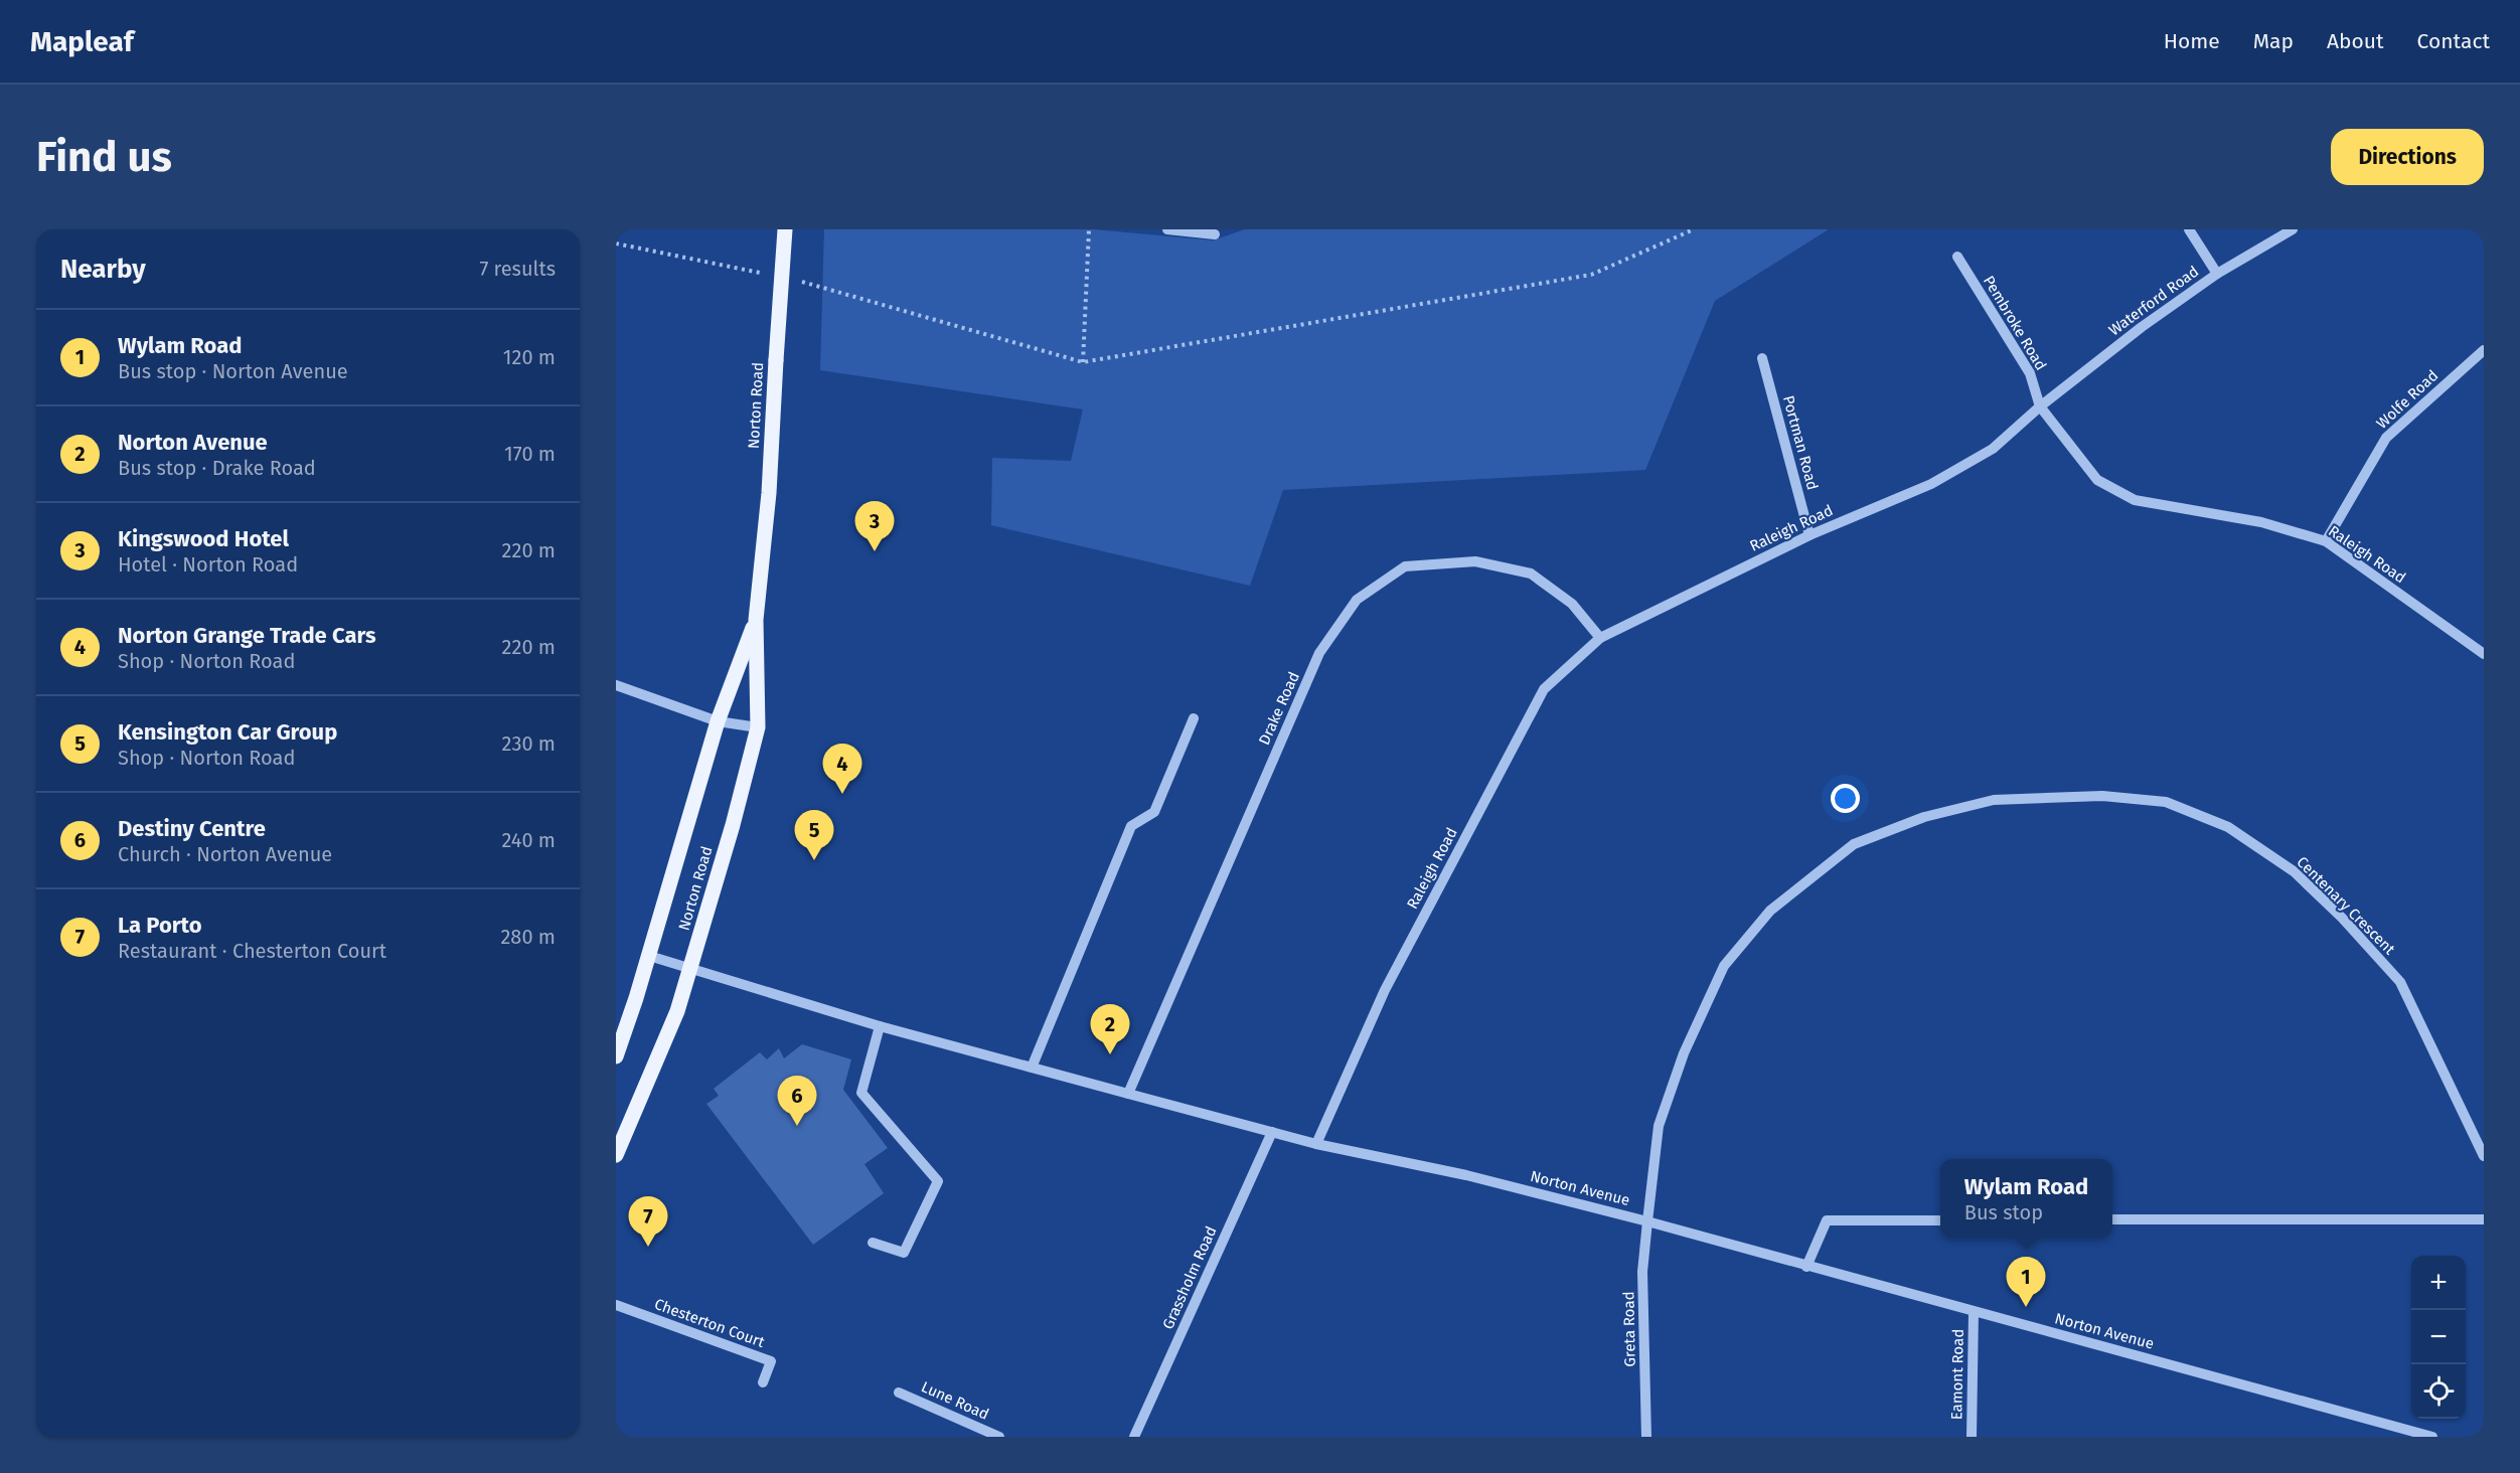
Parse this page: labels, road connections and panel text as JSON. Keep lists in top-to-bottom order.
{
  "streets": {
    "main road": ["Norton Road"],
    "street": [
      "Waterford Road",
      "Pembroke Road",
      "Wolfe Road",
      "Portman Road",
      "Raleigh Road",
      "Drake Road",
      "Centenary Crescent",
      "Norton Avenue",
      "Grassholm Road",
      "Chesterton Court",
      "Greta Road",
      "Eamont Road",
      "Lune Road"
    ]
  },
  "crossings": [
    ["Waterford Road", "Pembroke Road"],
    ["Waterford Road", "Raleigh Road"],
    ["Pembroke Road", "Raleigh Road"],
    ["Wolfe Road", "Raleigh Road"],
    ["Norton Road", "Norton Avenue"],
    ["Portman Road", "Raleigh Road"],
    ["Raleigh Road", "Drake Road"],
    ["Raleigh Road", "Norton Avenue"],
    ["Drake Road", "Norton Avenue"],
    ["Centenary Crescent", "Norton Avenue"],
    ["Centenary Crescent", "Greta Road"],
    ["Norton Avenue", "Grassholm Road"],
    ["Norton Avenue", "Greta Road"],
    ["Norton Avenue", "Eamont Road"]
  ],
  "page": {
    "header": "Mapleaf",
    "nav": [
      "Home",
      "Map",
      "About",
      "Contact"
    ],
    "buttons": "Directions",
    "title": "Find us",
    "heading": ["Nearby", "7 results"],
    "list": [
      {
        "mark": "1",
        "name": "Wylam Road",
        "note": "Bus stop · Norton Avenue",
        "value": "120 m"
      },
      {
        "mark": "2",
        "name": "Norton Avenue",
        "note": "Bus stop · Drake Road",
        "value": "170 m"
      },
      {
        "mark": "3",
        "name": "Kingswood Hotel",
        "note": "Hotel · Norton Road",
        "value": "220 m"
      },
      {
        "mark": "4",
        "name": "Norton Grange Trade Cars",
        "note": "Shop · Norton Road",
        "value": "220 m"
      },
      {
        "mark": "5",
        "name": "Kensington Car Group",
        "note": "Shop · Norton Road",
        "value": "230 m"
      },
      {
        "mark": "6",
        "name": "Destiny Centre",
        "note": "Church · Norton Avenue",
        "value": "240 m"
      },
      {
        "mark": "7",
        "name": "La Porto",
        "note": "Restaurant · Chesterton Court",
        "value": "280 m"
      }
    ],
    "pins": [
      "3",
      "4",
      "5",
      "2",
      "6",
      "7",
      "1"
    ],
    "popup": ["Wylam Road", "Bus stop"],
    "map_buttons": ["+", "−"]
  }
}
